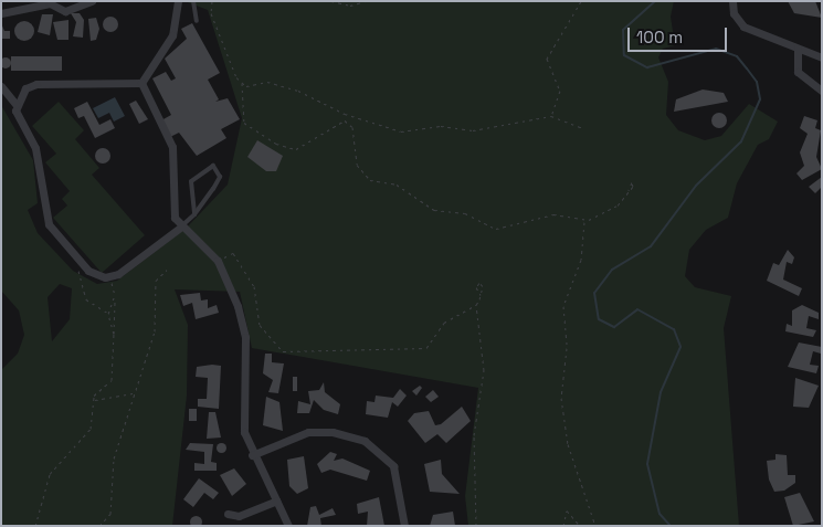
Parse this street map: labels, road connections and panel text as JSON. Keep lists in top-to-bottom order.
{
  "scale_bar": "100 m"
}
